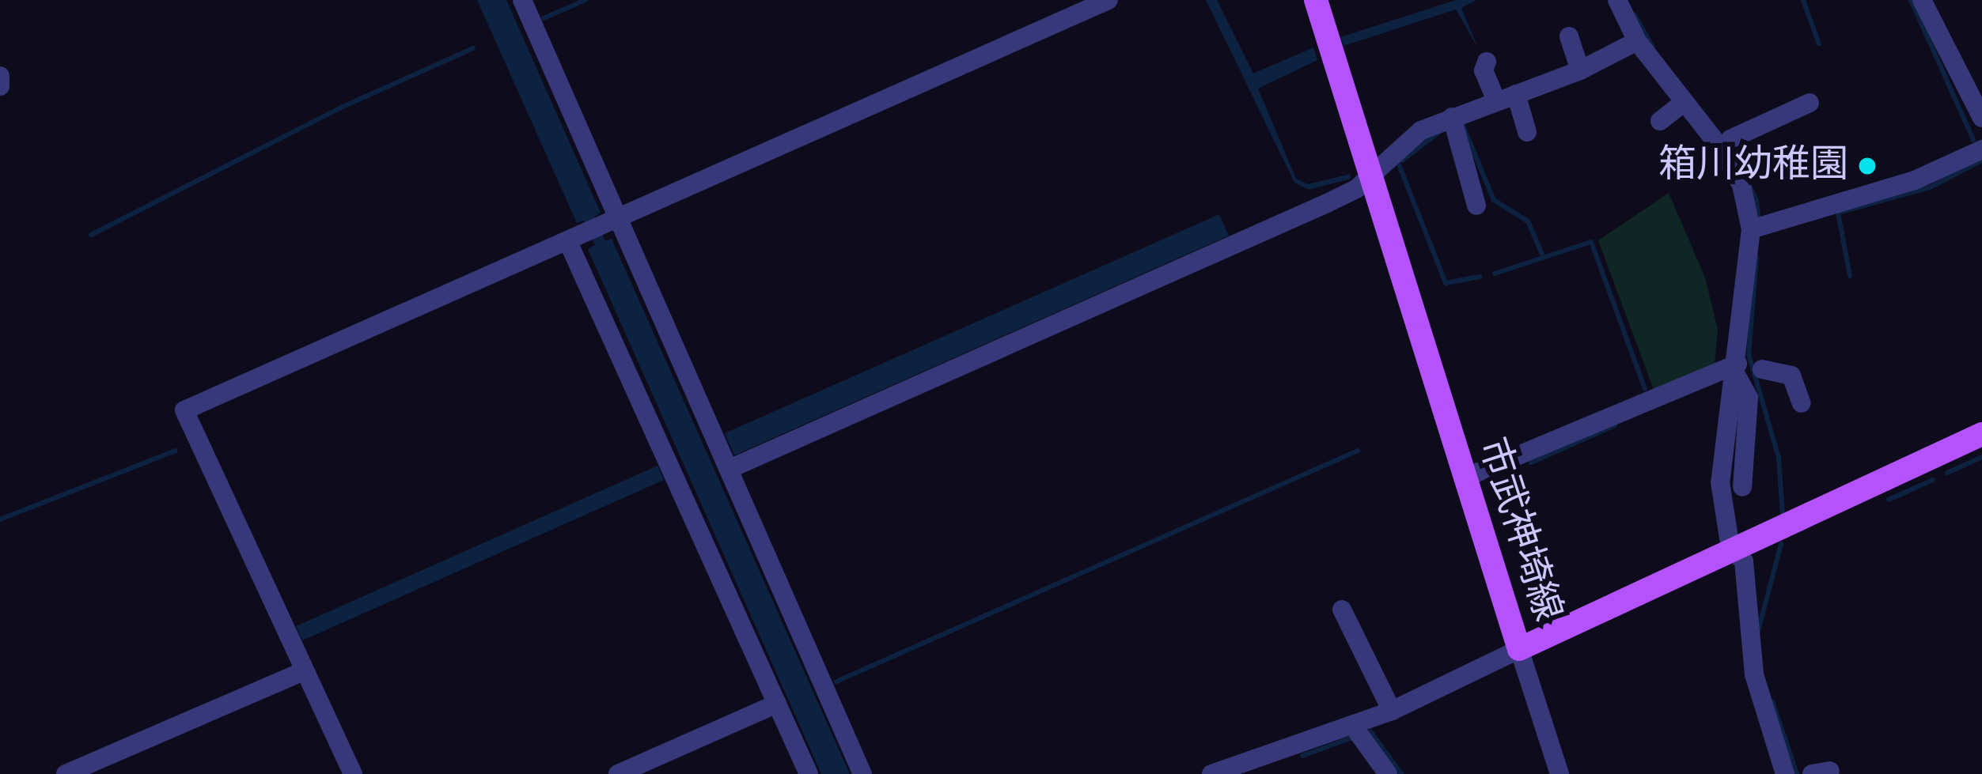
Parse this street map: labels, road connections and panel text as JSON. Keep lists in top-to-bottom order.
{
  "streets": {
    "main road": ["市武神埼線"]
  },
  "places": ["箱川幼稚園"]
}
